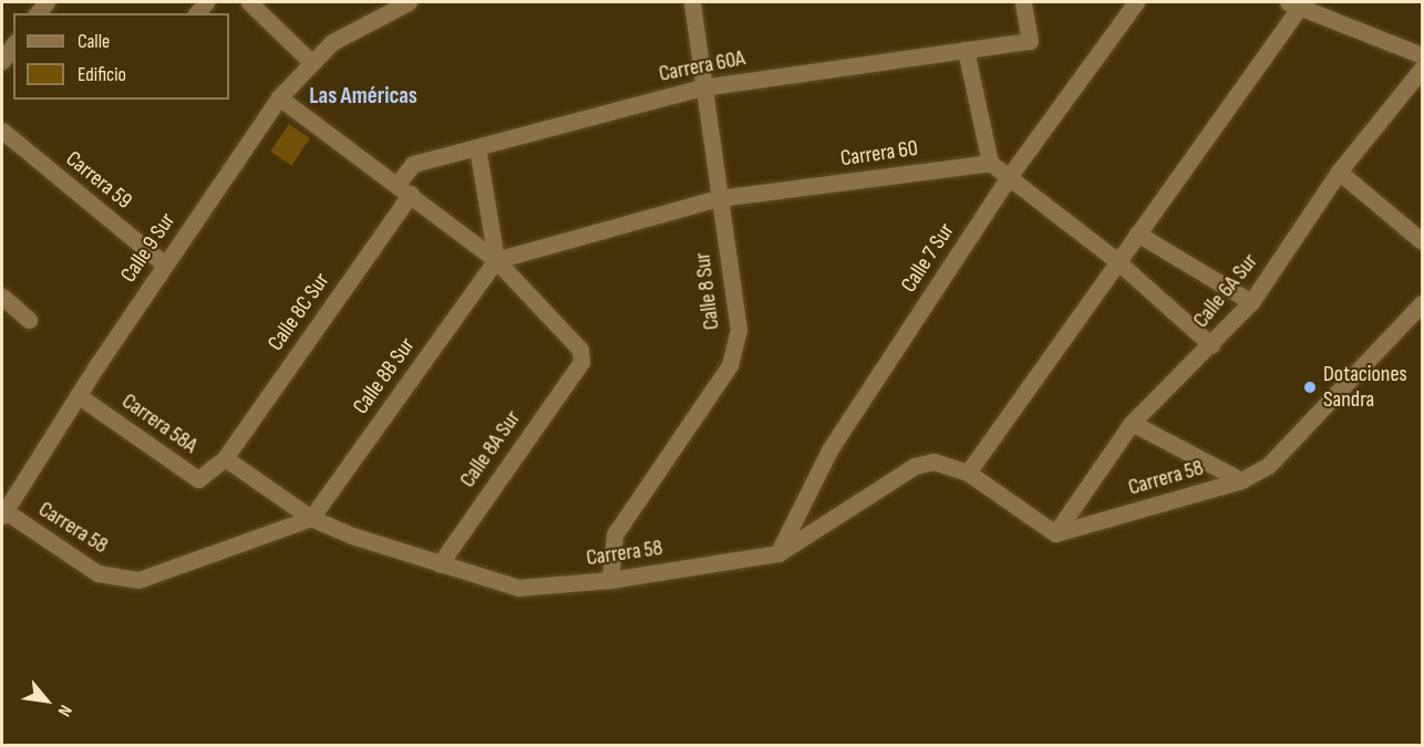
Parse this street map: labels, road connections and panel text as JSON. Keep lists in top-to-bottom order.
{
  "streets": {
    "street": [
      "Carrera 60A",
      "Carrera 60",
      "Carrera 59",
      "Calle 9 Sur",
      "Calle 7 Sur",
      "Calle 8 Sur",
      "Calle 6A Sur",
      "Calle 8C Sur",
      "Calle 8B Sur",
      "Carrera 58A",
      "Calle 8A Sur",
      "Carrera 58"
    ]
  },
  "crossings": [
    ["Carrera 60A", "Calle 8 Sur"],
    ["Carrera 60A", "Calle 8C Sur"],
    ["Carrera 60", "Calle 8 Sur"],
    ["Carrera 60", "Calle 8B Sur"],
    ["Carrera 60", "Calle 8A Sur"],
    ["Carrera 59", "Calle 9 Sur"],
    ["Calle 9 Sur", "Carrera 58A"],
    ["Calle 9 Sur", "Carrera 58"],
    ["Calle 7 Sur", "Carrera 58"],
    ["Calle 8 Sur", "Carrera 58"],
    ["Calle 6A Sur", "Carrera 58"],
    ["Calle 8C Sur", "Carrera 58A"],
    ["Calle 8B Sur", "Carrera 58A"],
    ["Calle 8B Sur", "Calle 8A Sur"],
    ["Calle 8B Sur", "Carrera 58"],
    ["Carrera 58A", "Carrera 58"],
    ["Calle 8A Sur", "Carrera 58"]
  ],
  "districts": ["Las Américas"],
  "places": ["Dotaciones Sandra"],
  "legend": ["Calle", "Edificio"],
  "north": "bottom right"
}
